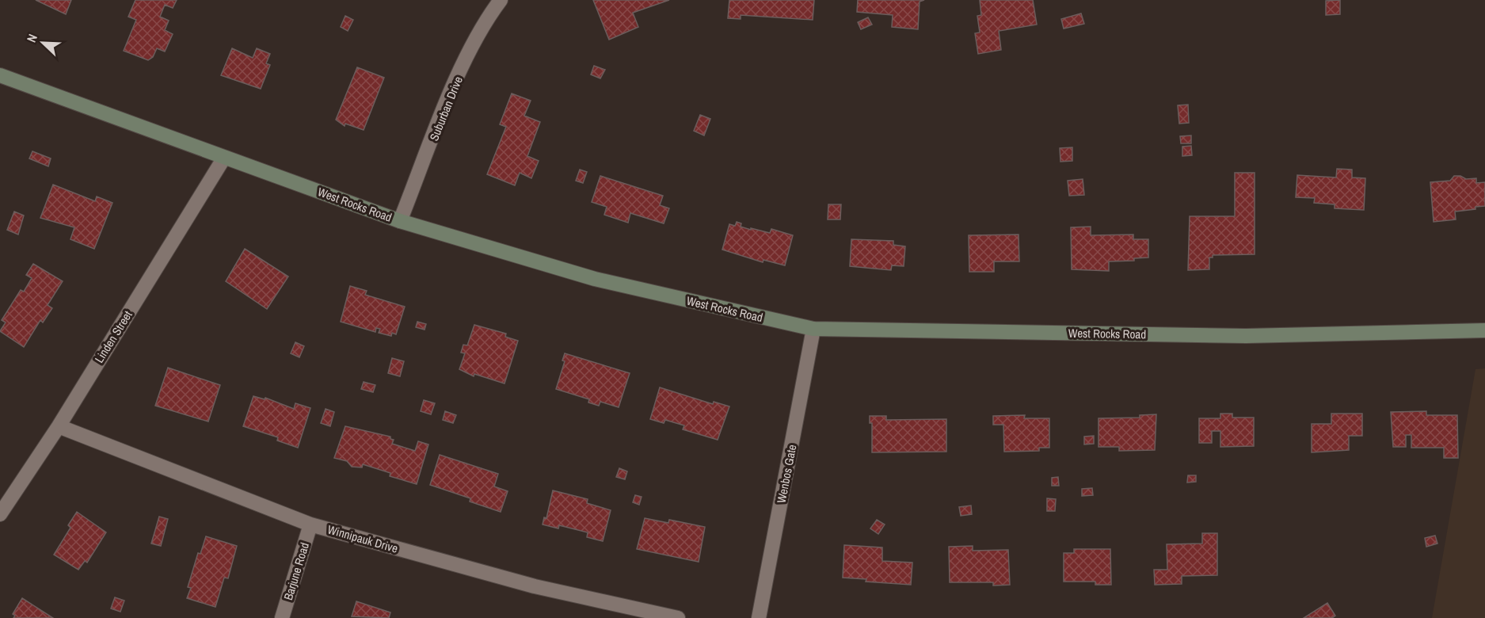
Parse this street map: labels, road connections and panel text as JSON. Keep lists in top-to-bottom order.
{
  "streets": {
    "main road": ["West Rocks Road"],
    "street": [
      "Suburban Drive",
      "Linden Street",
      "Wenbos Gate",
      "Winnipauk Drive",
      "Barjune Road"
    ]
  },
  "crossings": [
    ["Suburban Drive", "West Rocks Road"],
    ["West Rocks Road", "Linden Street"],
    ["West Rocks Road", "Wenbos Gate"],
    ["Linden Street", "Winnipauk Drive"],
    ["Winnipauk Drive", "Barjune Road"]
  ],
  "north": "top left"
}
